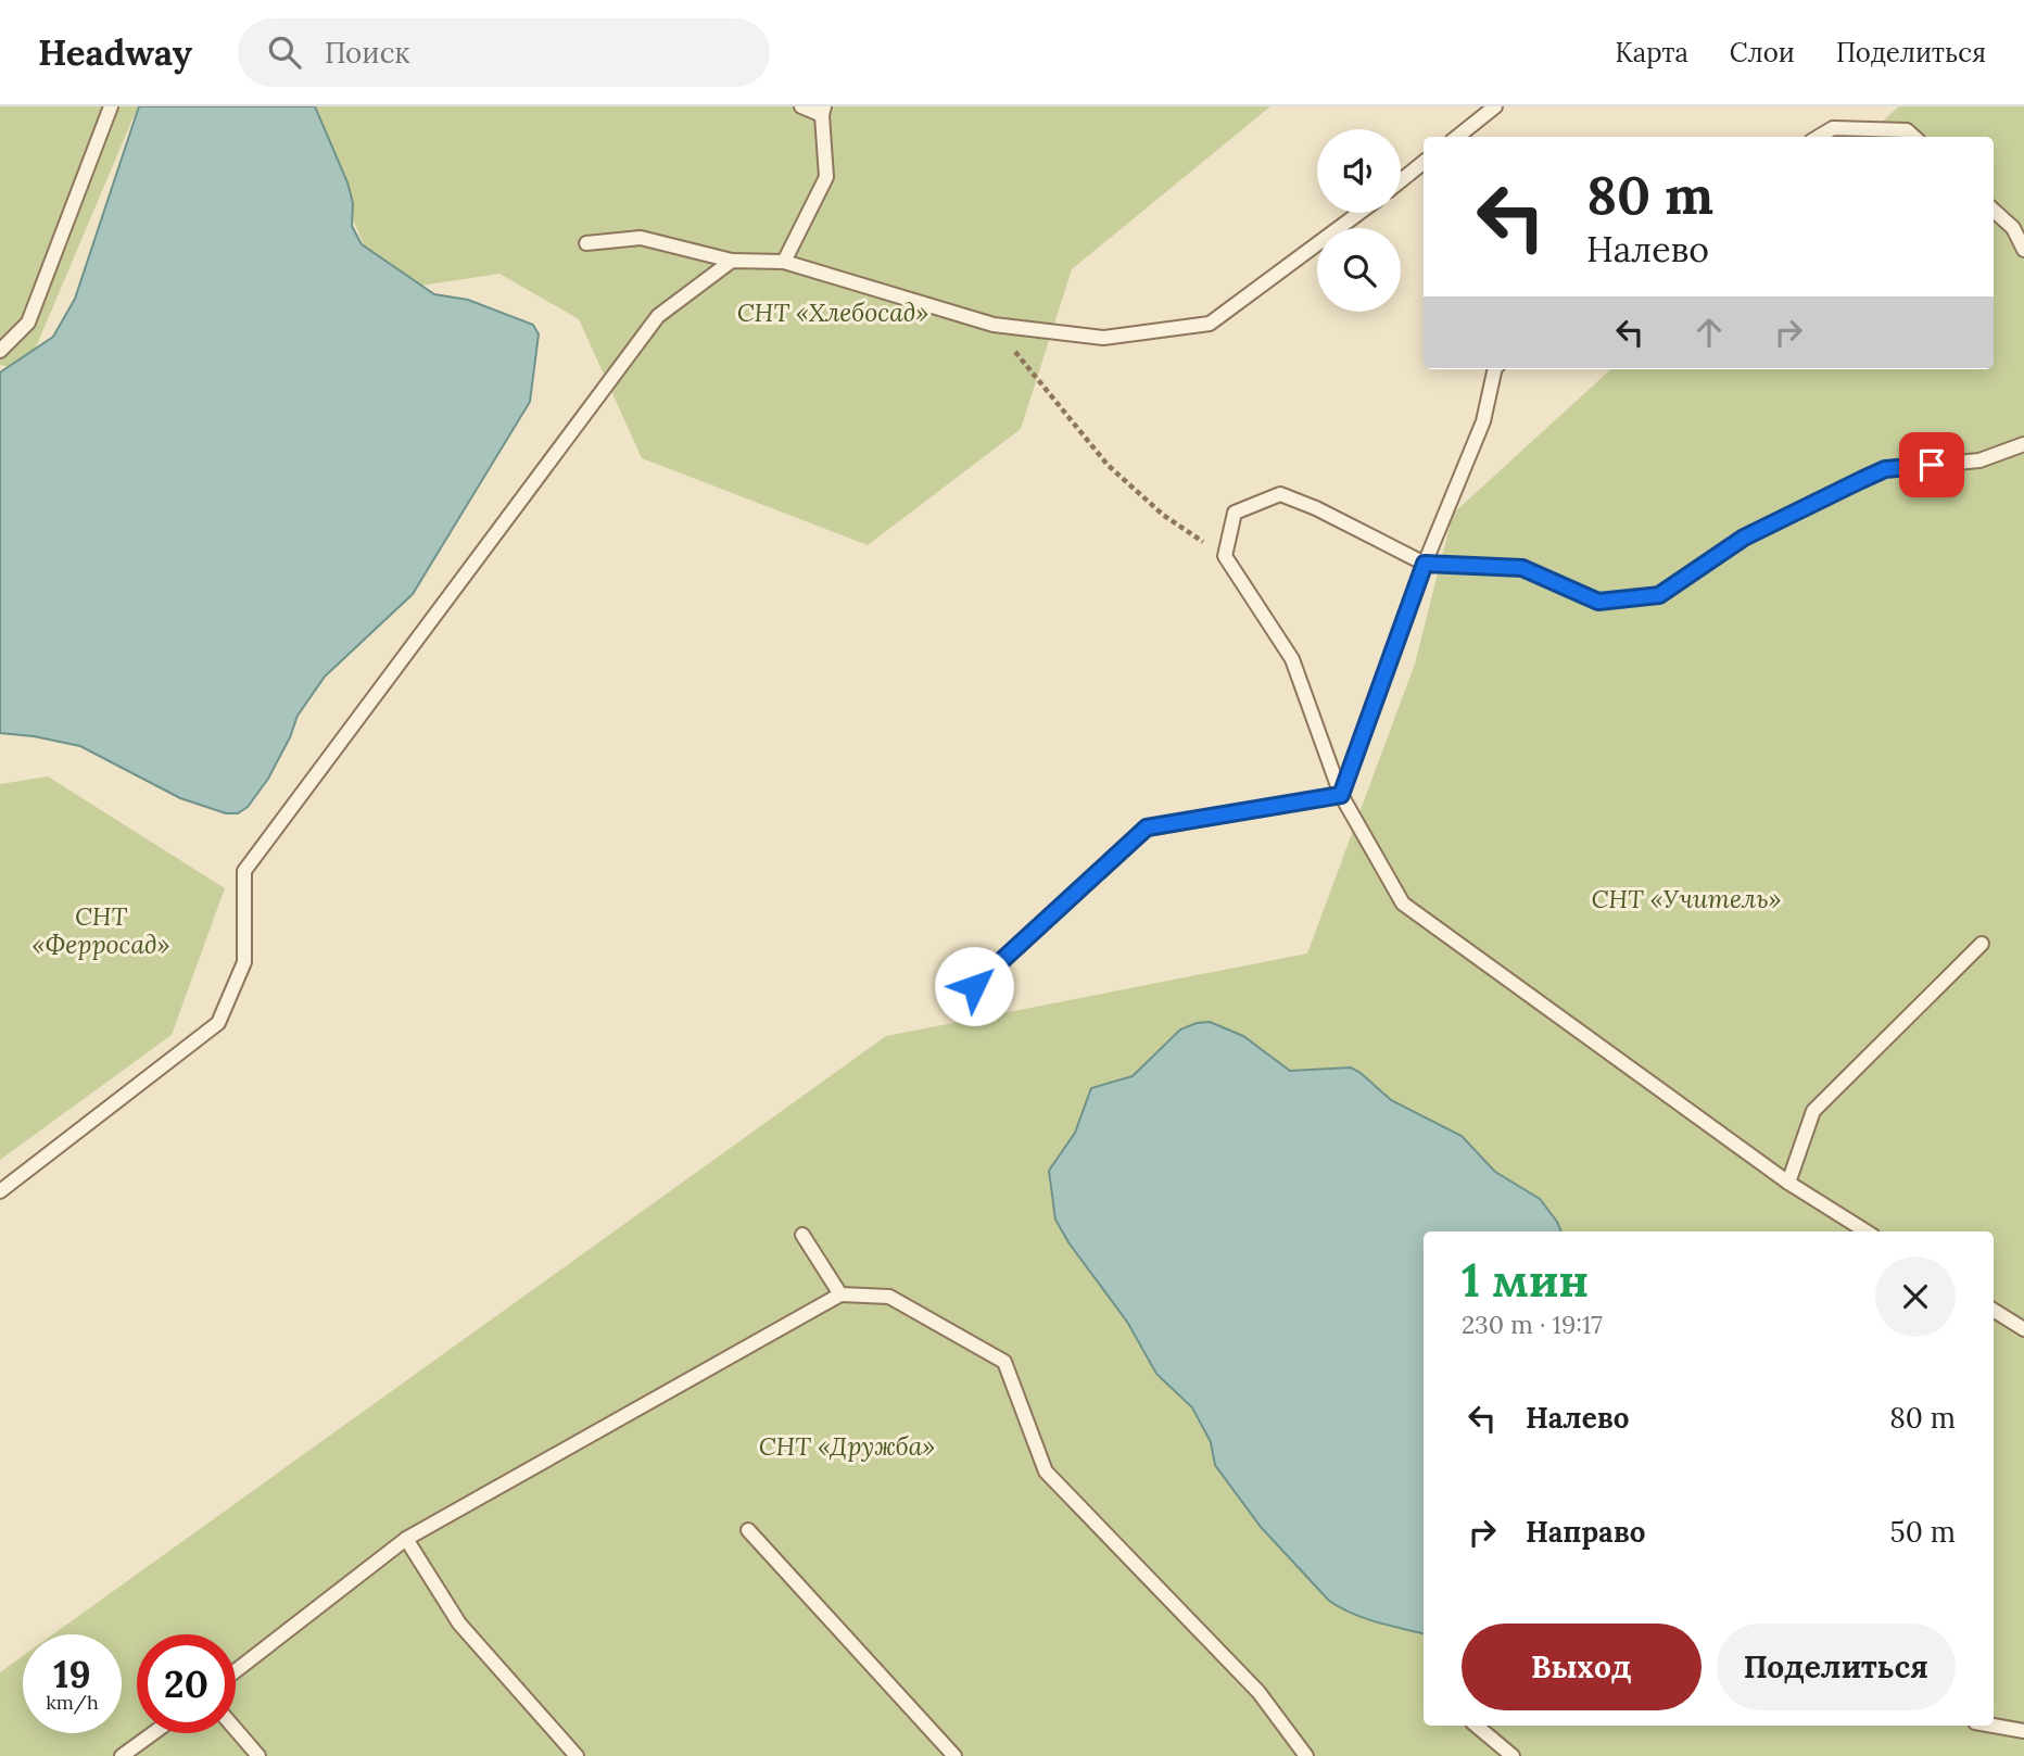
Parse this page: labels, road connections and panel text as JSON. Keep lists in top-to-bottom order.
{
  "parks": [
    "СНТ «Хлебосад»",
    "СНТ «Учитель»",
    "СНТ «Ферросад»",
    "СНТ «Дружба»"
  ],
  "page": {
    "header": "Headway",
    "search": "Поиск",
    "nav": ["Карта", "Слои", "Поделиться"],
    "turn": ["80 m", "Налево"],
    "heading": ["1 мин", "230 m · 19:17"],
    "list": [
      {
        "name": "Налево",
        "value": "80 m"
      },
      {
        "name": "Направо",
        "value": "50 m"
      }
    ],
    "buttons": ["Выход", "Поделиться"],
    "speed": "19 km/h",
    "limit": "20"
  }
}
